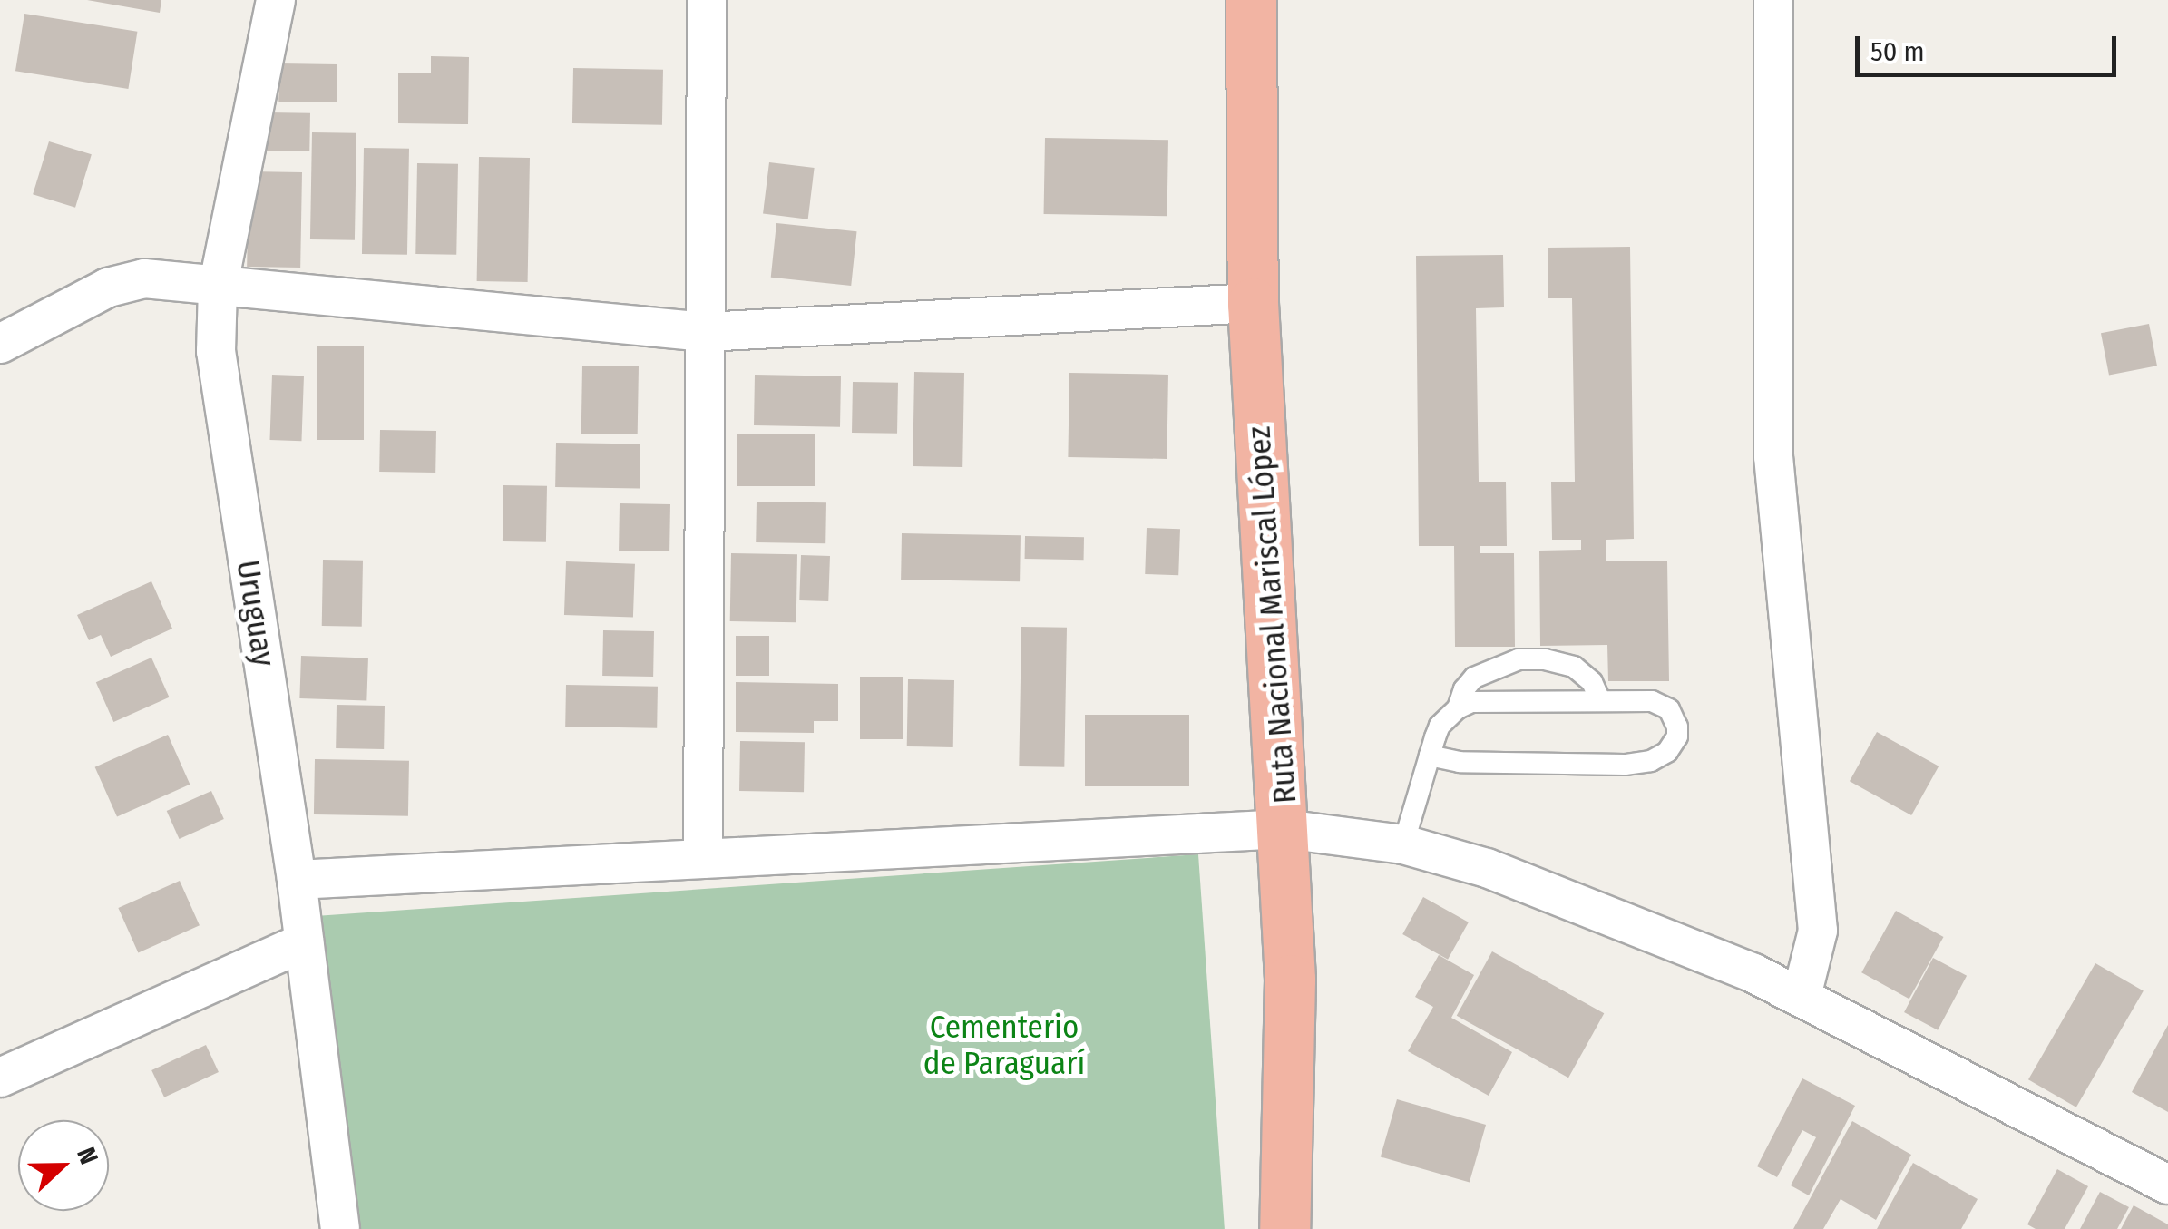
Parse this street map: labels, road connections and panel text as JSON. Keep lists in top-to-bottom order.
{
  "streets": {
    "highway": ["Ruta Nacional Mariscal López"],
    "street": ["Uruguay"]
  },
  "parks": ["Cementerio de Paraguarí"],
  "scale_bar": "50 m",
  "north": "right"
}
